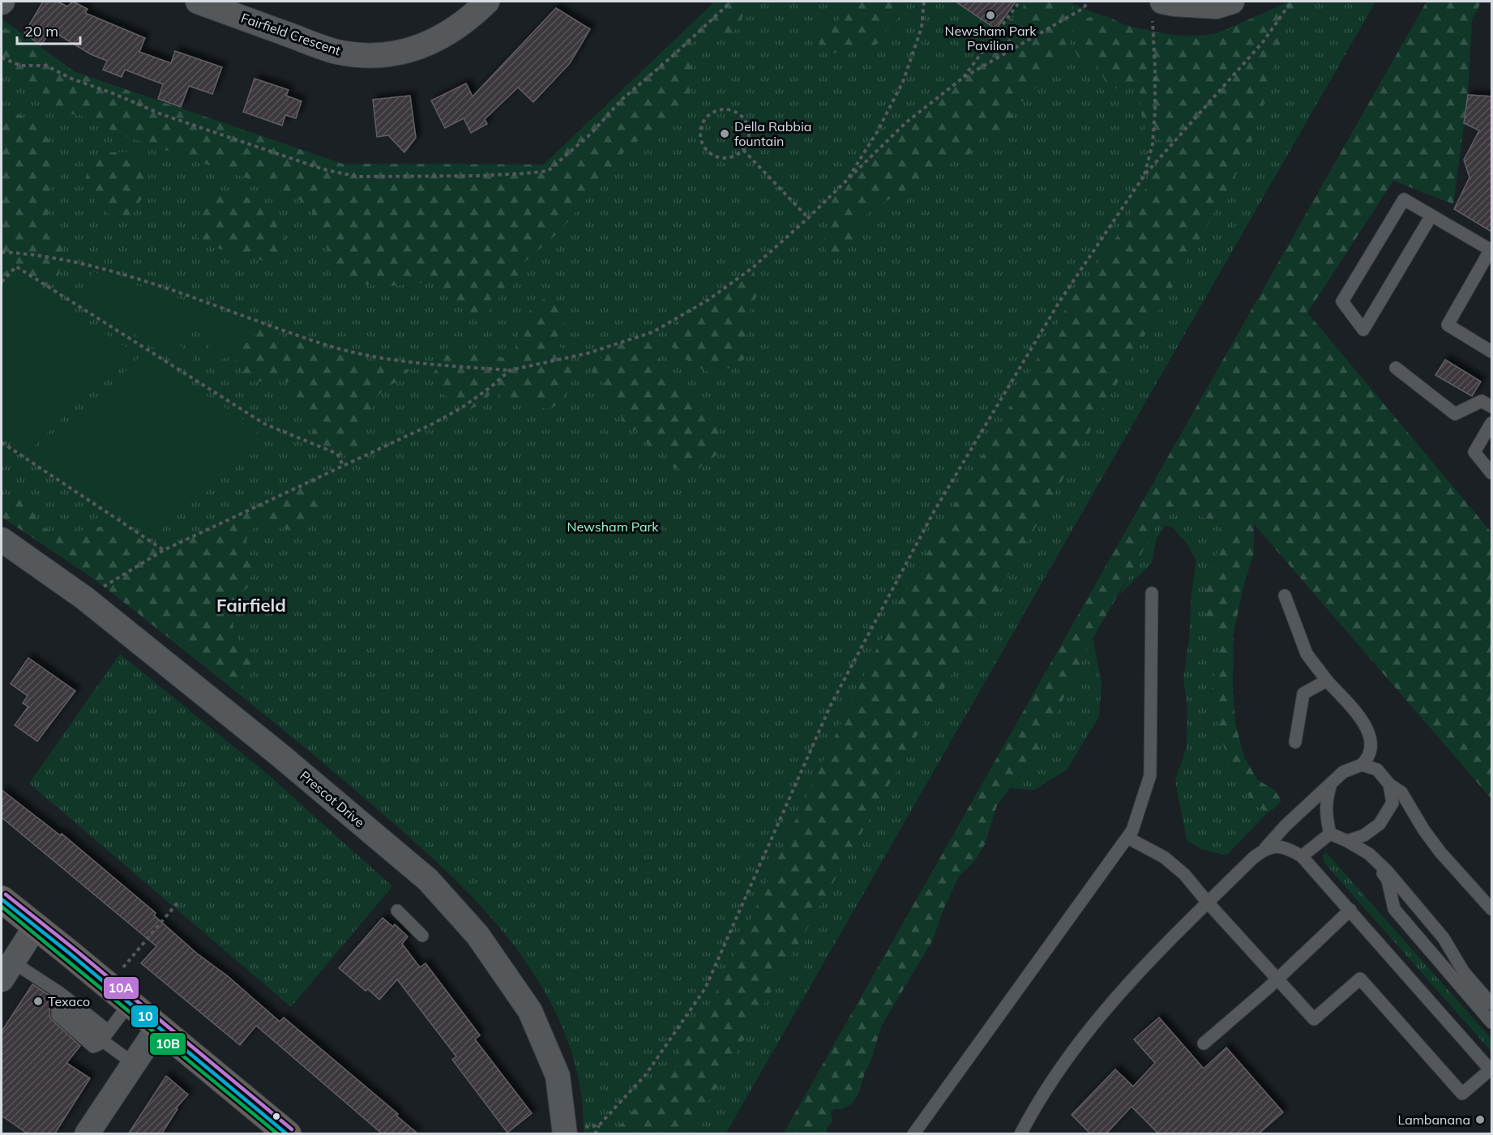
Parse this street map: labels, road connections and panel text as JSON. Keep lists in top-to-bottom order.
{
  "streets": {
    "street": ["Fairfield Crescent", "Prescot Drive"]
  },
  "districts": ["Fairfield"],
  "parks": ["Newsham Park"],
  "places": [
    "Newsham Park Pavilion",
    "Della Rabbia fountain",
    "Texaco",
    "Lambanana"
  ],
  "lines": ["transit line 10A", "transit line 10", "transit line 10B"],
  "scale_bar": "20 m"
}
